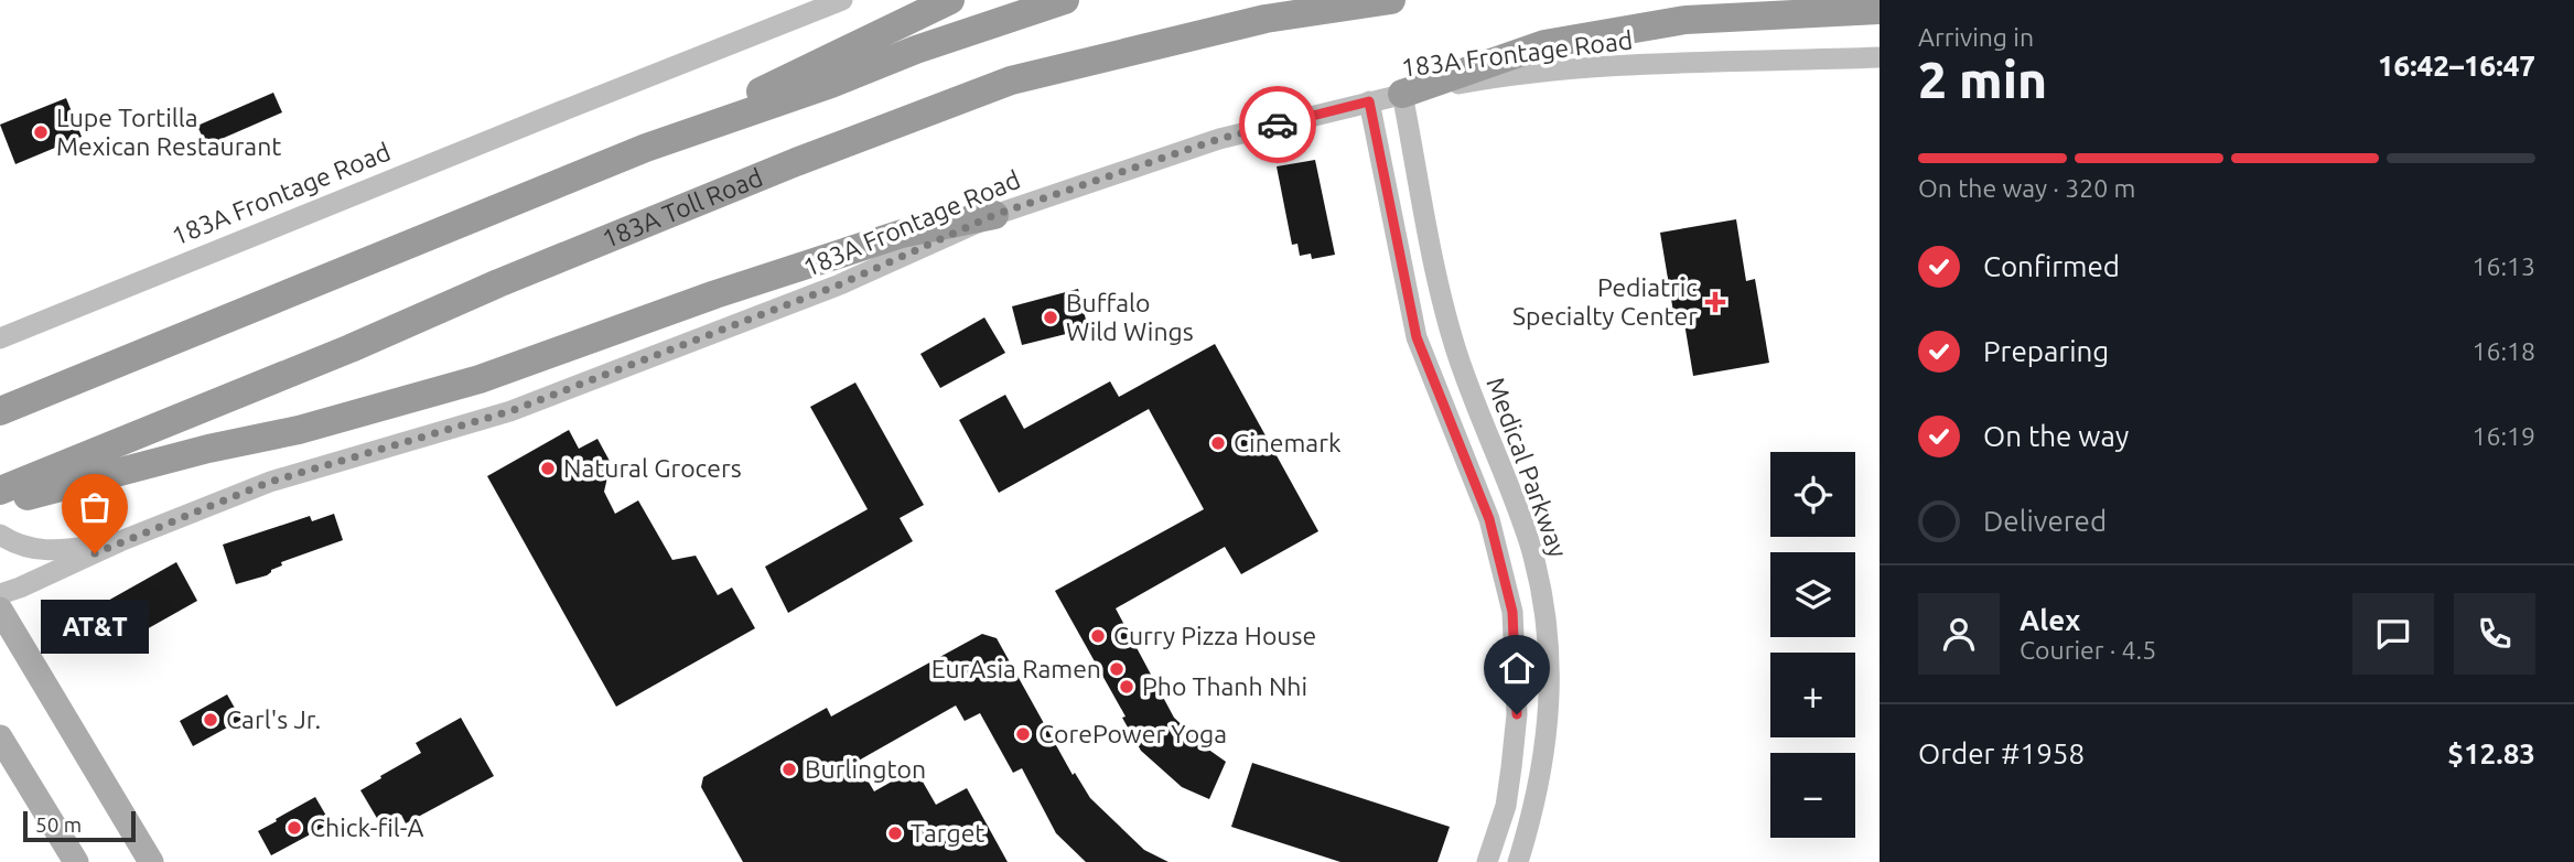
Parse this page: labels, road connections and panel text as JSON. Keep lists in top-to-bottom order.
{
  "streets": {
    "highway": ["183A Toll Road"],
    "main road": ["183A Frontage Road", "Medical Parkway"]
  },
  "crossings": [
    ["183A Frontage Road", "Medical Parkway"]
  ],
  "places": {
    "other": [
      "Lupe Tortilla Mexican Restaurant",
      "Buffalo Wild Wings",
      "Cinemark",
      "Natural Grocers",
      "AT&T",
      "Curry Pizza House",
      "EurAsia Ramen",
      "Pho Thanh Nhi",
      "Carl's Jr.",
      "CorePower Yoga",
      "Burlington",
      "Chick-fil-A",
      "Target"
    ],
    "health": ["Pediatric Specialty Center"]
  },
  "scale_bar": "50 m",
  "page": {
    "heading": ["2 min", "Arriving in", "16:42–16:47"],
    "panel": [
      "Alex",
      "Courier · 4.5",
      "Order #1958",
      "$12.83"
    ],
    "bar": "On the way · 320 m",
    "list": [
      ["Confirmed", "16:13"],
      ["Preparing", "16:18"],
      ["On the way", "16:19"],
      "Delivered"
    ],
    "map_buttons": ["+", "−"],
    "bubble": "AT&T",
    "scale": "50 m"
  }
}
